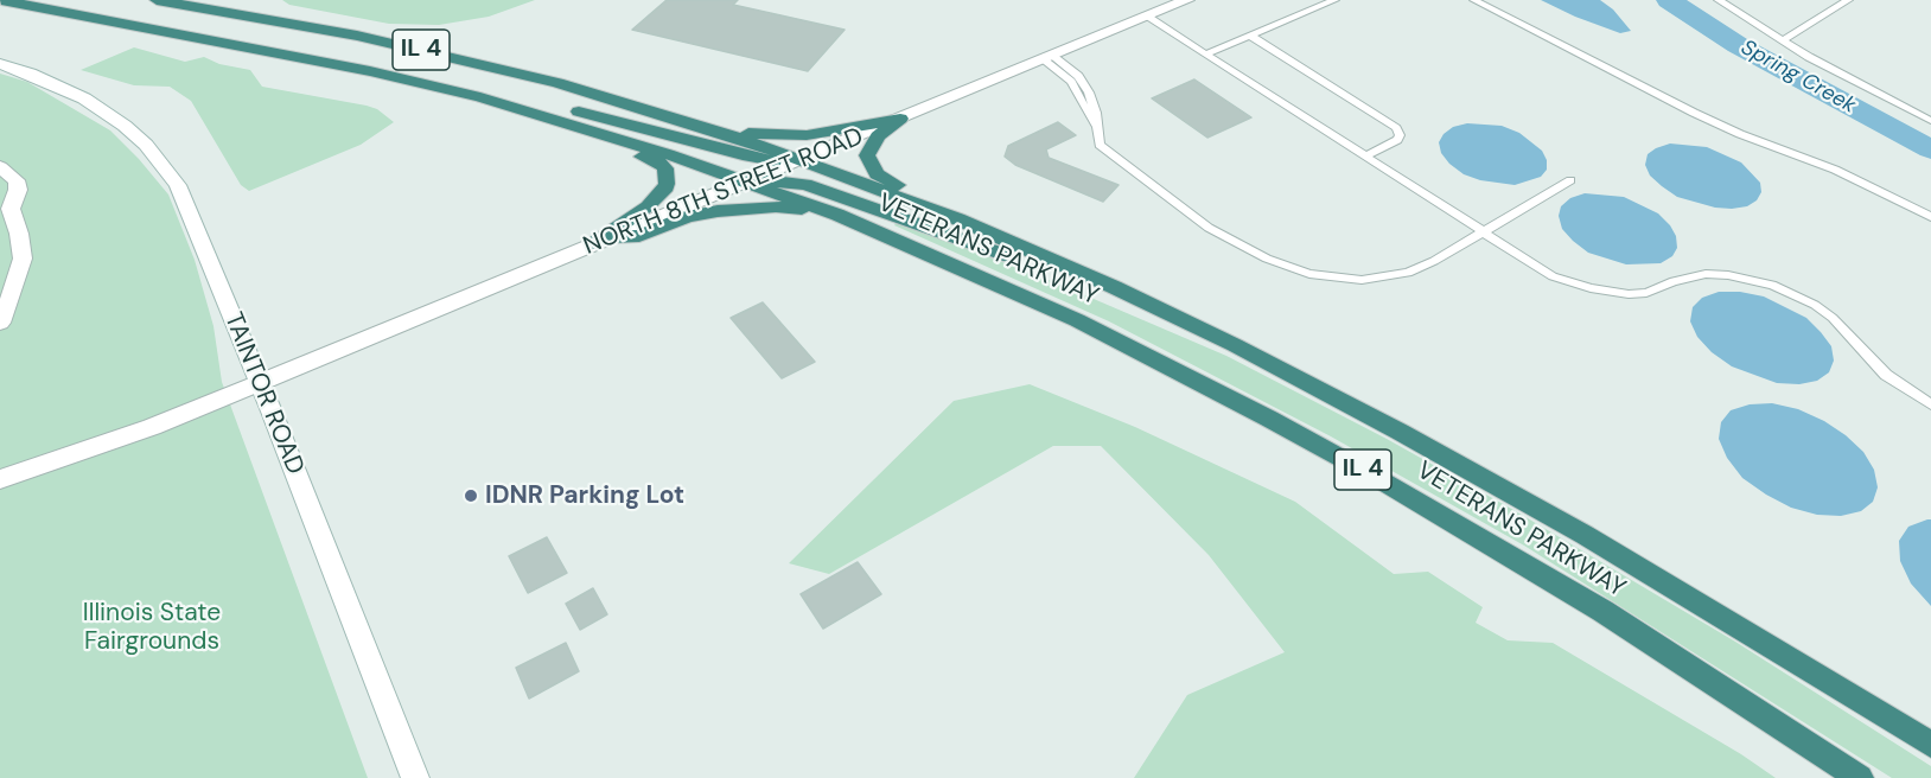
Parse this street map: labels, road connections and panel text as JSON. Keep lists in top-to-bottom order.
{
  "streets": {
    "highway": ["IL 4", "VETERANS PARKWAY"],
    "street": ["NORTH 8TH STREET ROAD", "TAINTOR ROAD"]
  },
  "crossings": [
    ["NORTH 8TH STREET ROAD", "VETERANS PARKWAY"],
    ["NORTH 8TH STREET ROAD", "TAINTOR ROAD"]
  ],
  "water": ["Spring Creek"],
  "parks": ["Illinois State Fairgrounds"],
  "places": ["IDNR Parking Lot"]
}
